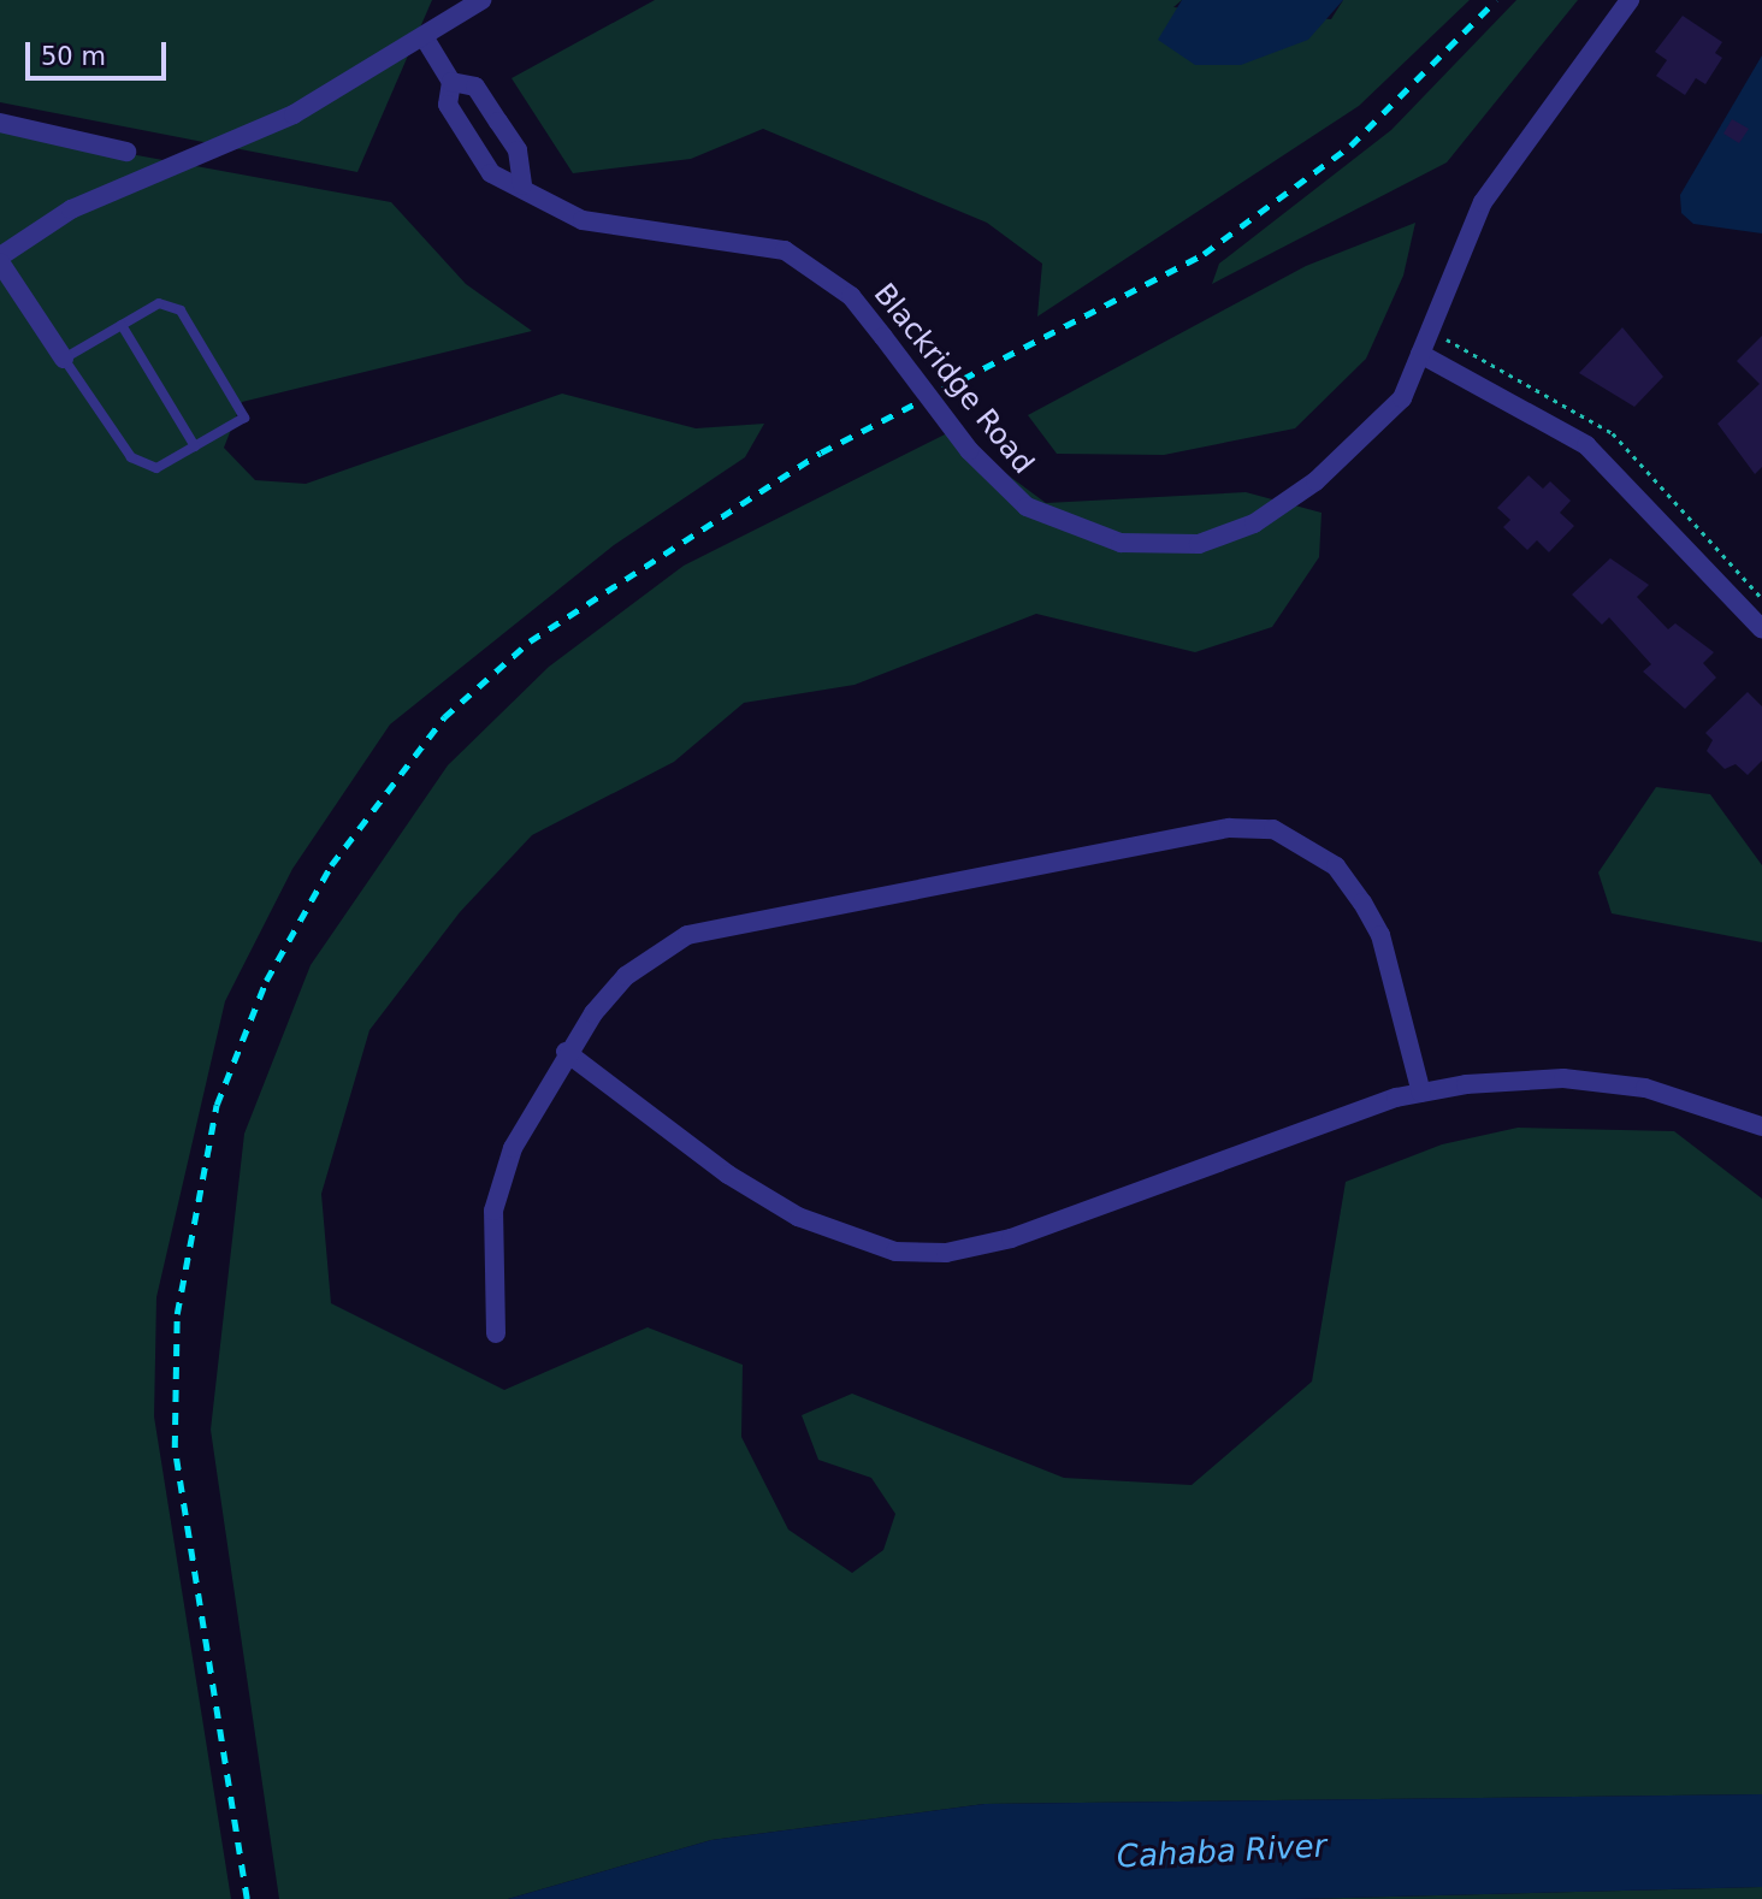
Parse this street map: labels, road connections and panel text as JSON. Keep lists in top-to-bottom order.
{
  "streets": {
    "street": ["Blackridge Road"]
  },
  "water": ["Cahaba River"],
  "scale_bar": "50 m"
}
